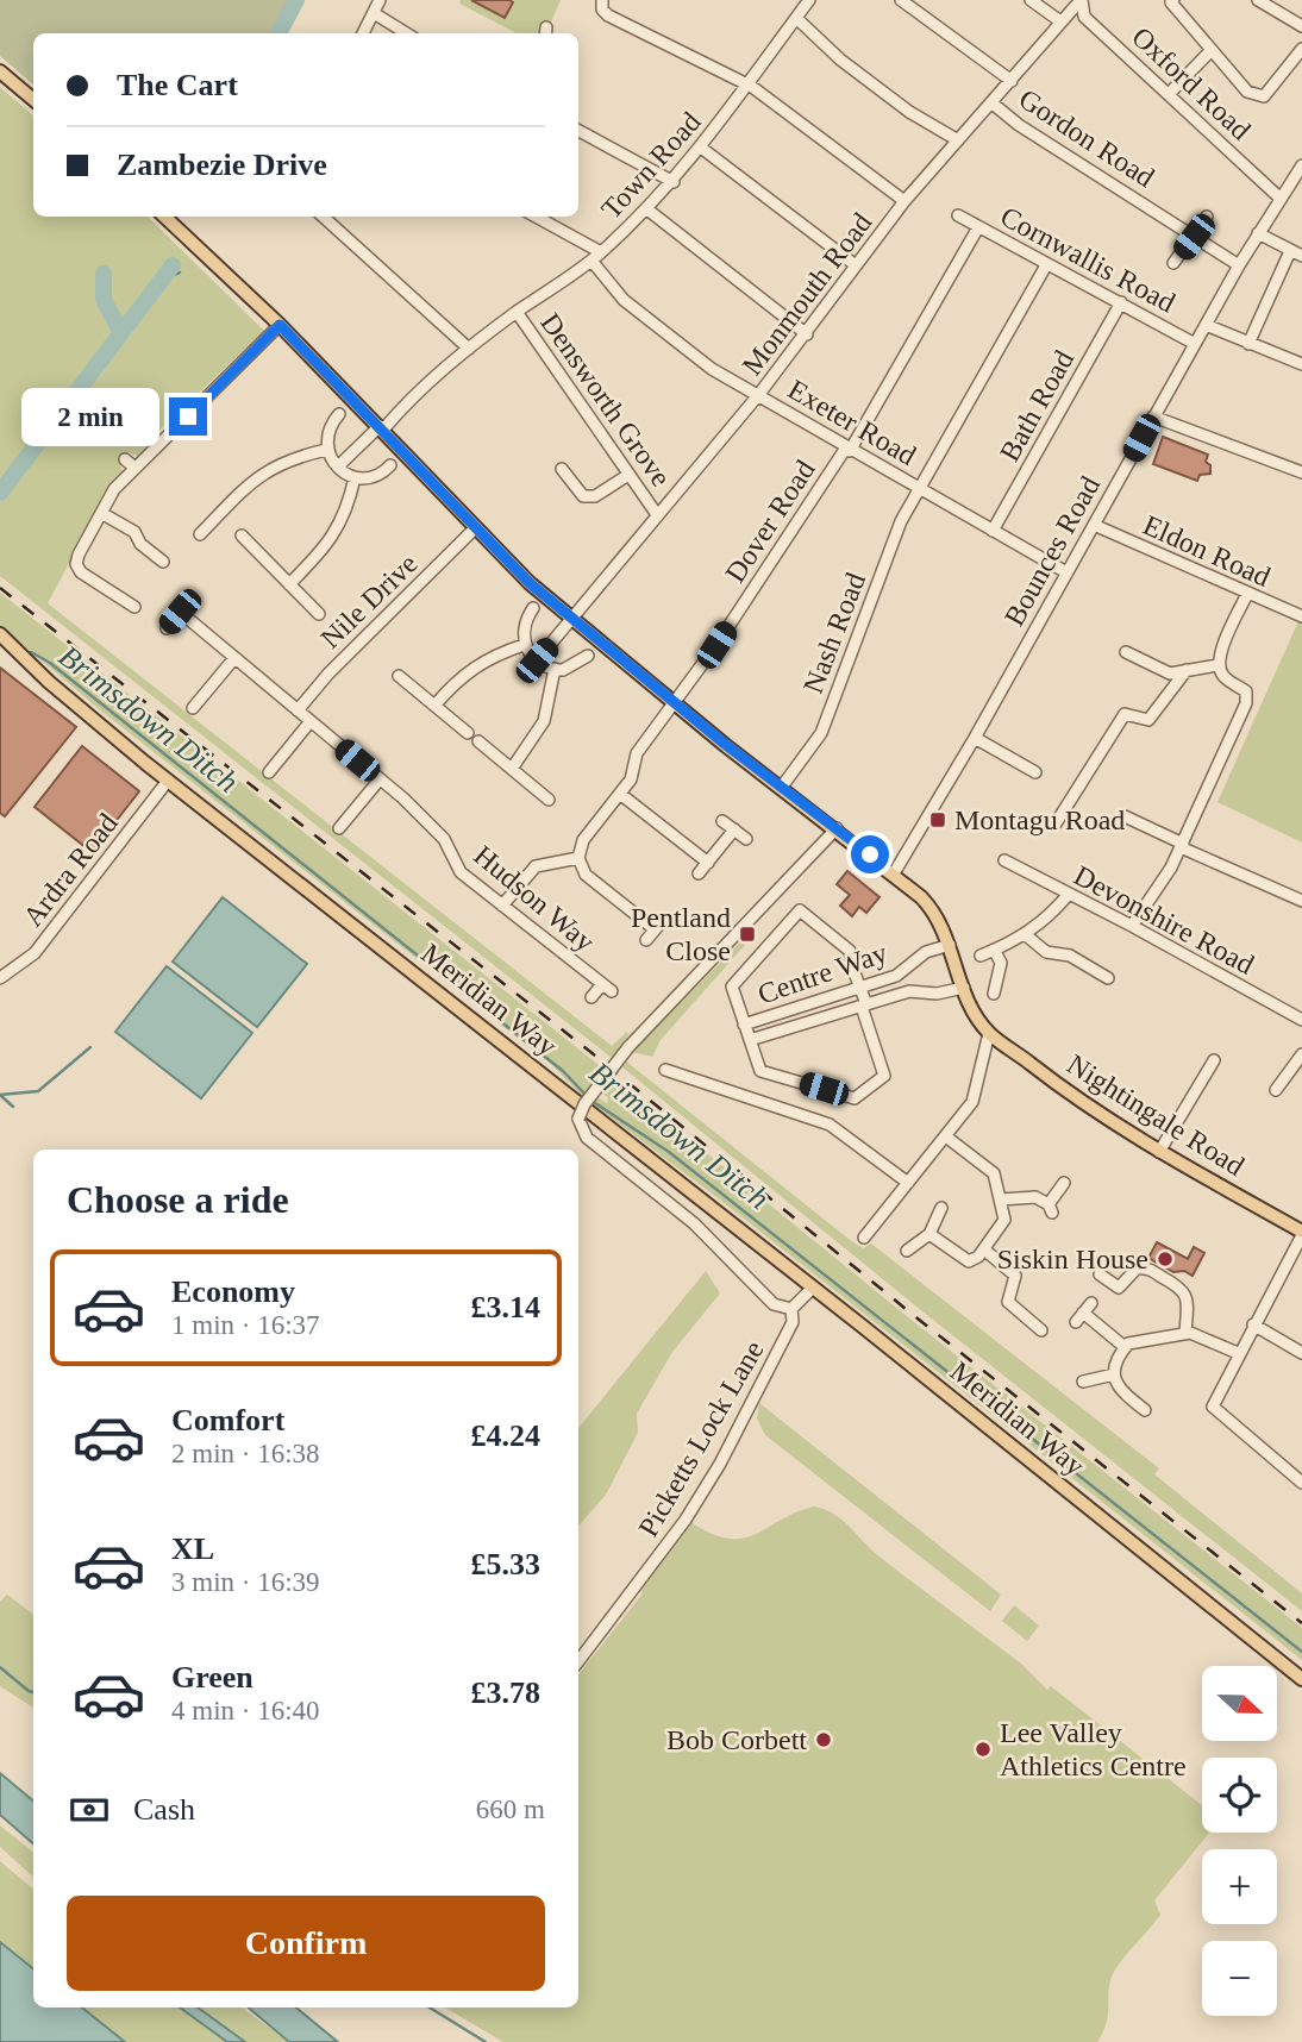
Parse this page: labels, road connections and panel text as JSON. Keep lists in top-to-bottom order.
{
  "streets": {
    "main road": ["Meridian Way", "Nightingale Road"],
    "street": [
      "Oxford Road",
      "Gordon Road",
      "Town Road",
      "Cornwallis Road",
      "Monmouth Road",
      "Densworth Grove",
      "Bath Road",
      "Exeter Road",
      "Dover Road",
      "Bounces Road",
      "Eldon Road",
      "Nile Drive",
      "Nash Road",
      "Ardra Road",
      "Hudson Way",
      "Devonshire Road",
      "Centre Way",
      "Picketts Lock Lane"
    ]
  },
  "crossings": [
    ["Oxford Road", "Monmouth Road"],
    ["Oxford Road", "Bounces Road"],
    ["Gordon Road", "Monmouth Road"],
    ["Gordon Road", "Bounces Road"],
    ["Town Road", "Densworth Grove"],
    ["Town Road", "Exeter Road"],
    ["Cornwallis Road", "Bath Road"],
    ["Cornwallis Road", "Dover Road"],
    ["Cornwallis Road", "Bounces Road"],
    ["Cornwallis Road", "Nash Road"],
    ["Monmouth Road", "Densworth Grove"],
    ["Monmouth Road", "Exeter Road"],
    ["Bath Road", "Exeter Road"],
    ["Exeter Road", "Dover Road"],
    ["Exeter Road", "Bounces Road"],
    ["Exeter Road", "Nash Road"],
    ["Bounces Road", "Eldon Road"],
    ["Nile Drive", "Hudson Way"],
    ["Ardra Road", "Meridian Way"],
    ["Meridian Way", "Picketts Lock Lane"]
  ],
  "water": ["Brimsdown Ditch"],
  "places": {
    "transit": ["Montagu Road", "Pentland Close"],
    "other": ["Siskin House", "Bob Corbett", "Lee Valley Athletics Centre"]
  },
  "north": "right",
  "page": {
    "banner": ["The Cart", "Zambezie Drive"],
    "bubble": "2 min",
    "heading": "Choose a ride",
    "list": [
      {
        "name": "Economy",
        "note": "1 min · 16:37",
        "value": "£3.14"
      },
      {
        "name": "Comfort",
        "note": "2 min · 16:38",
        "value": "£4.24"
      },
      {
        "name": "XL",
        "note": "3 min · 16:39",
        "value": "£5.33"
      },
      {
        "name": "Green",
        "note": "4 min · 16:40",
        "value": "£3.78"
      }
    ],
    "map_buttons": ["+", "−"],
    "pay": ["Cash", "660 m"],
    "buttons": "Confirm"
  }
}
